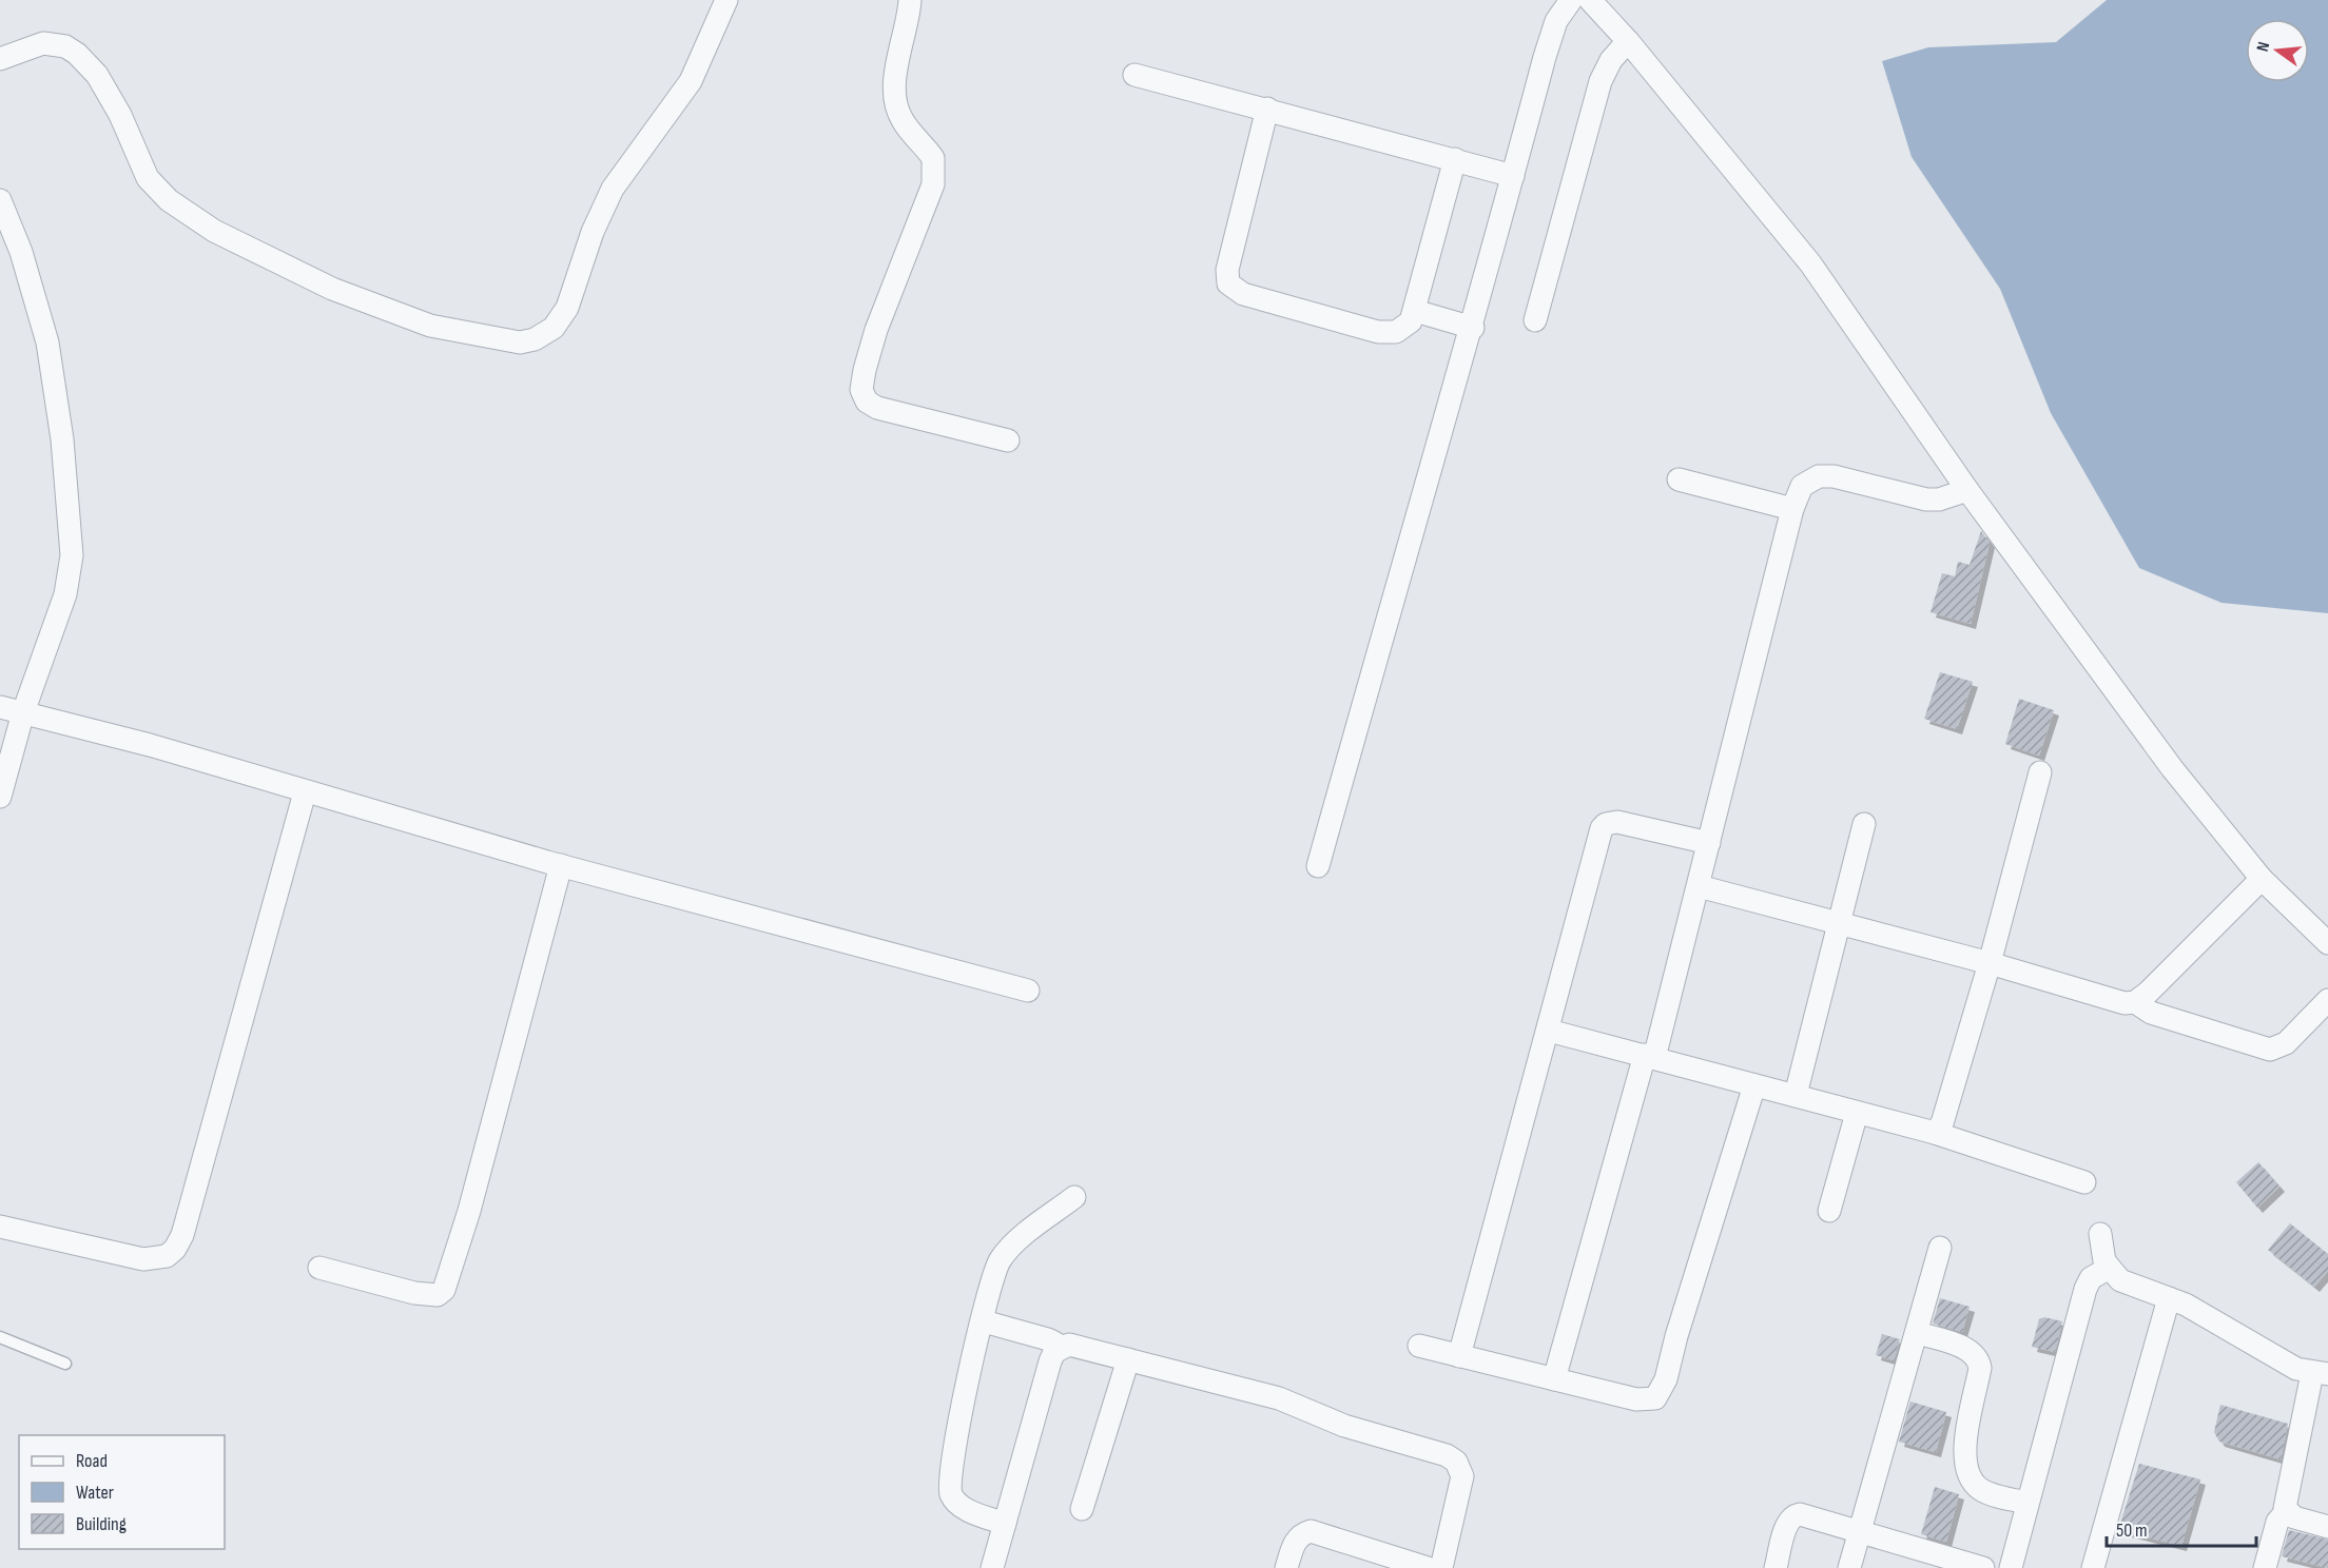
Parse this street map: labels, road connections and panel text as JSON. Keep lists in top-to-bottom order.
{
  "legend": ["Road", "Water", "Building"],
  "scale_bar": "50 m",
  "north": "left"
}
